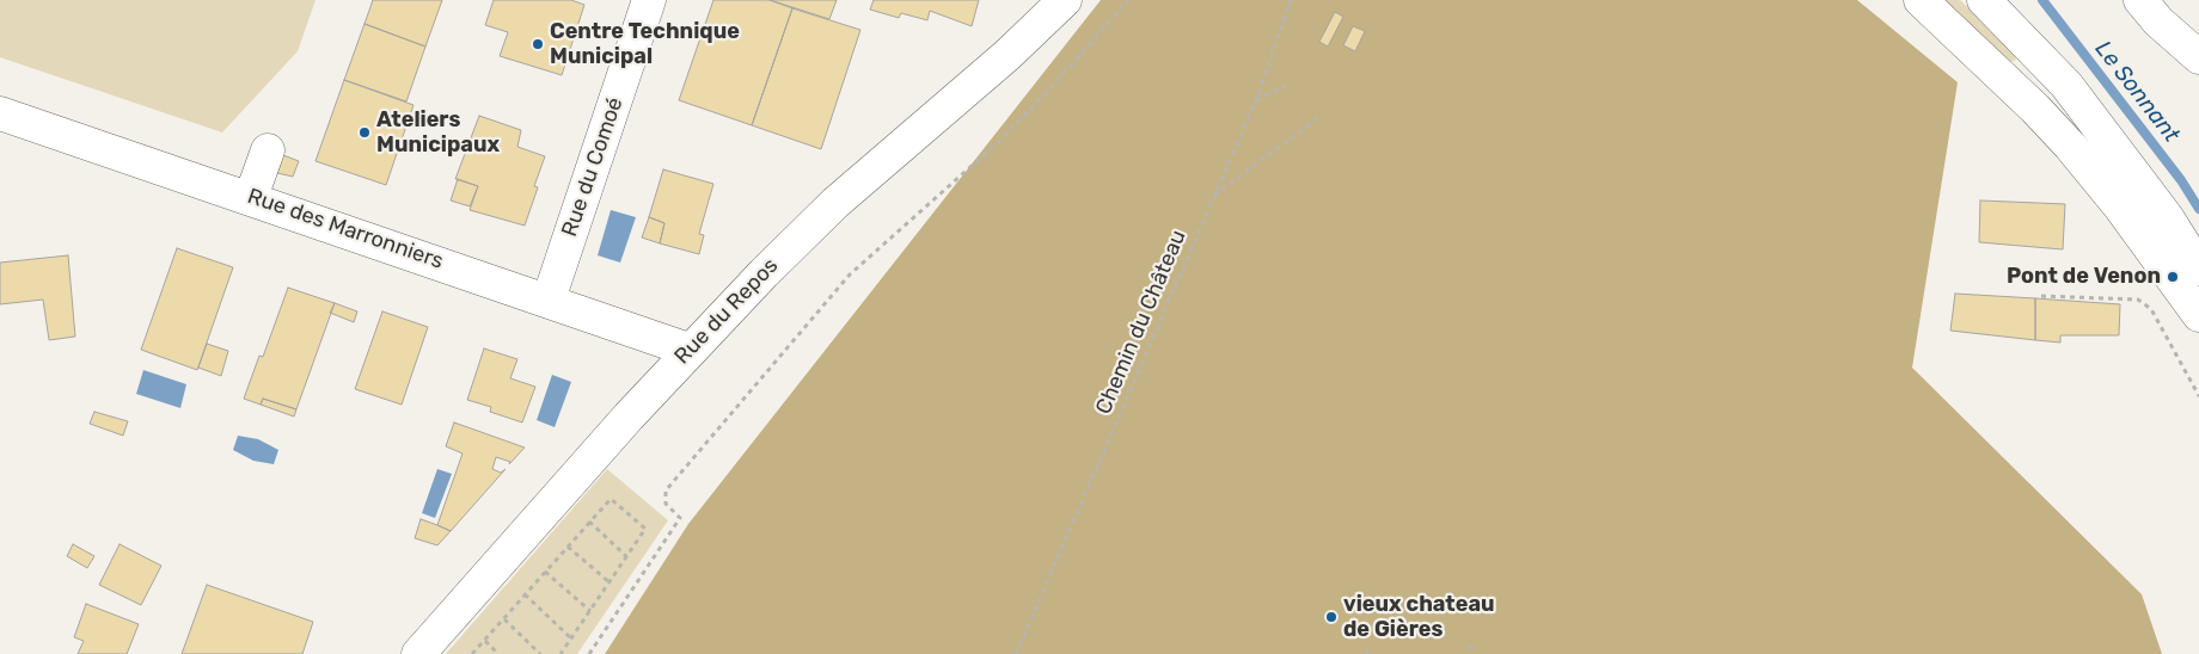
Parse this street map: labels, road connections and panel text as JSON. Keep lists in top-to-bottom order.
{
  "streets": {
    "street": ["Rue du Comoé", "Rue des Marronniers", "Rue du Repos"],
    "path": ["Chemin du Château"]
  },
  "crossings": [
    ["Rue du Comoé", "Rue des Marronniers"],
    ["Rue des Marronniers", "Rue du Repos"]
  ],
  "water": ["Le Sonnant"],
  "places": [
    "Centre Technique Municipal",
    "Ateliers Municipaux",
    "Pont de Venon",
    "vieux chateau de Gières"
  ]
}
